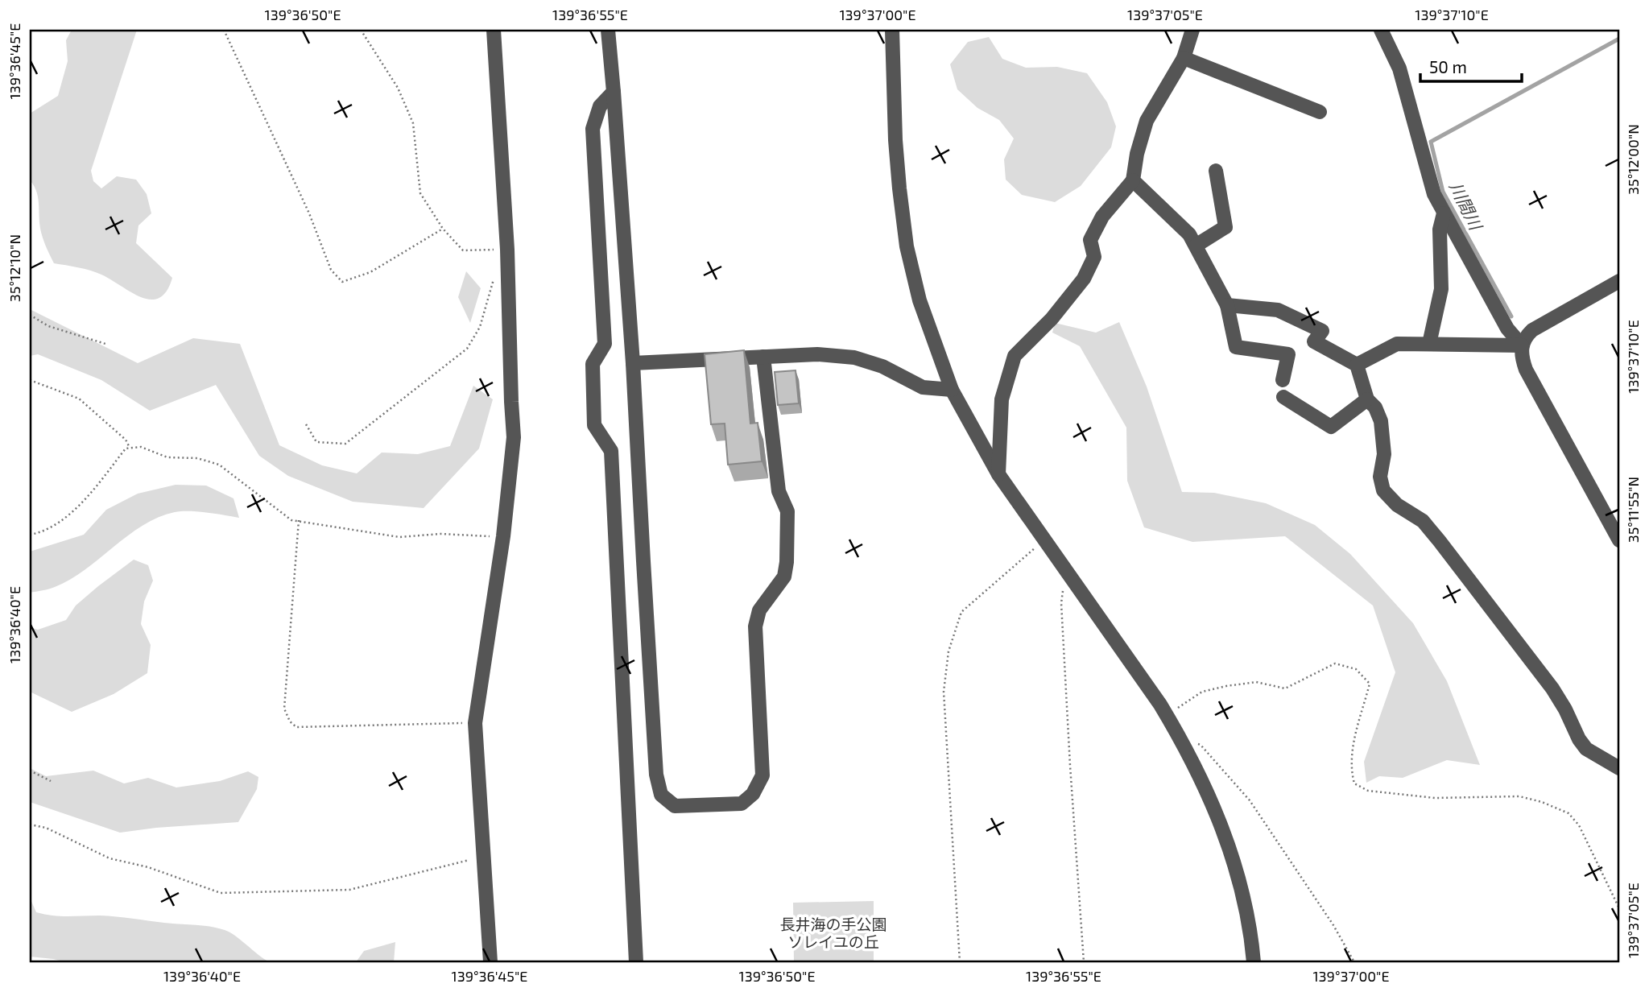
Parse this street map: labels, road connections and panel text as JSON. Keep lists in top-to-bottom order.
{
  "water": ["川間川"],
  "parks": ["長井海の手公園 ソレイユの丘"],
  "scale_bar": "50 m",
  "coordinates": [
    "139°36'50\"E",
    "139°36'55\"E",
    "139°37'00\"E",
    "139°37'05\"E",
    "139°37'10\"E",
    "139°36'45\"E",
    "35°12'00\"N",
    "35°12'10\"N",
    "35°11'55\"N",
    "139°36'40\"E"
  ]
}
